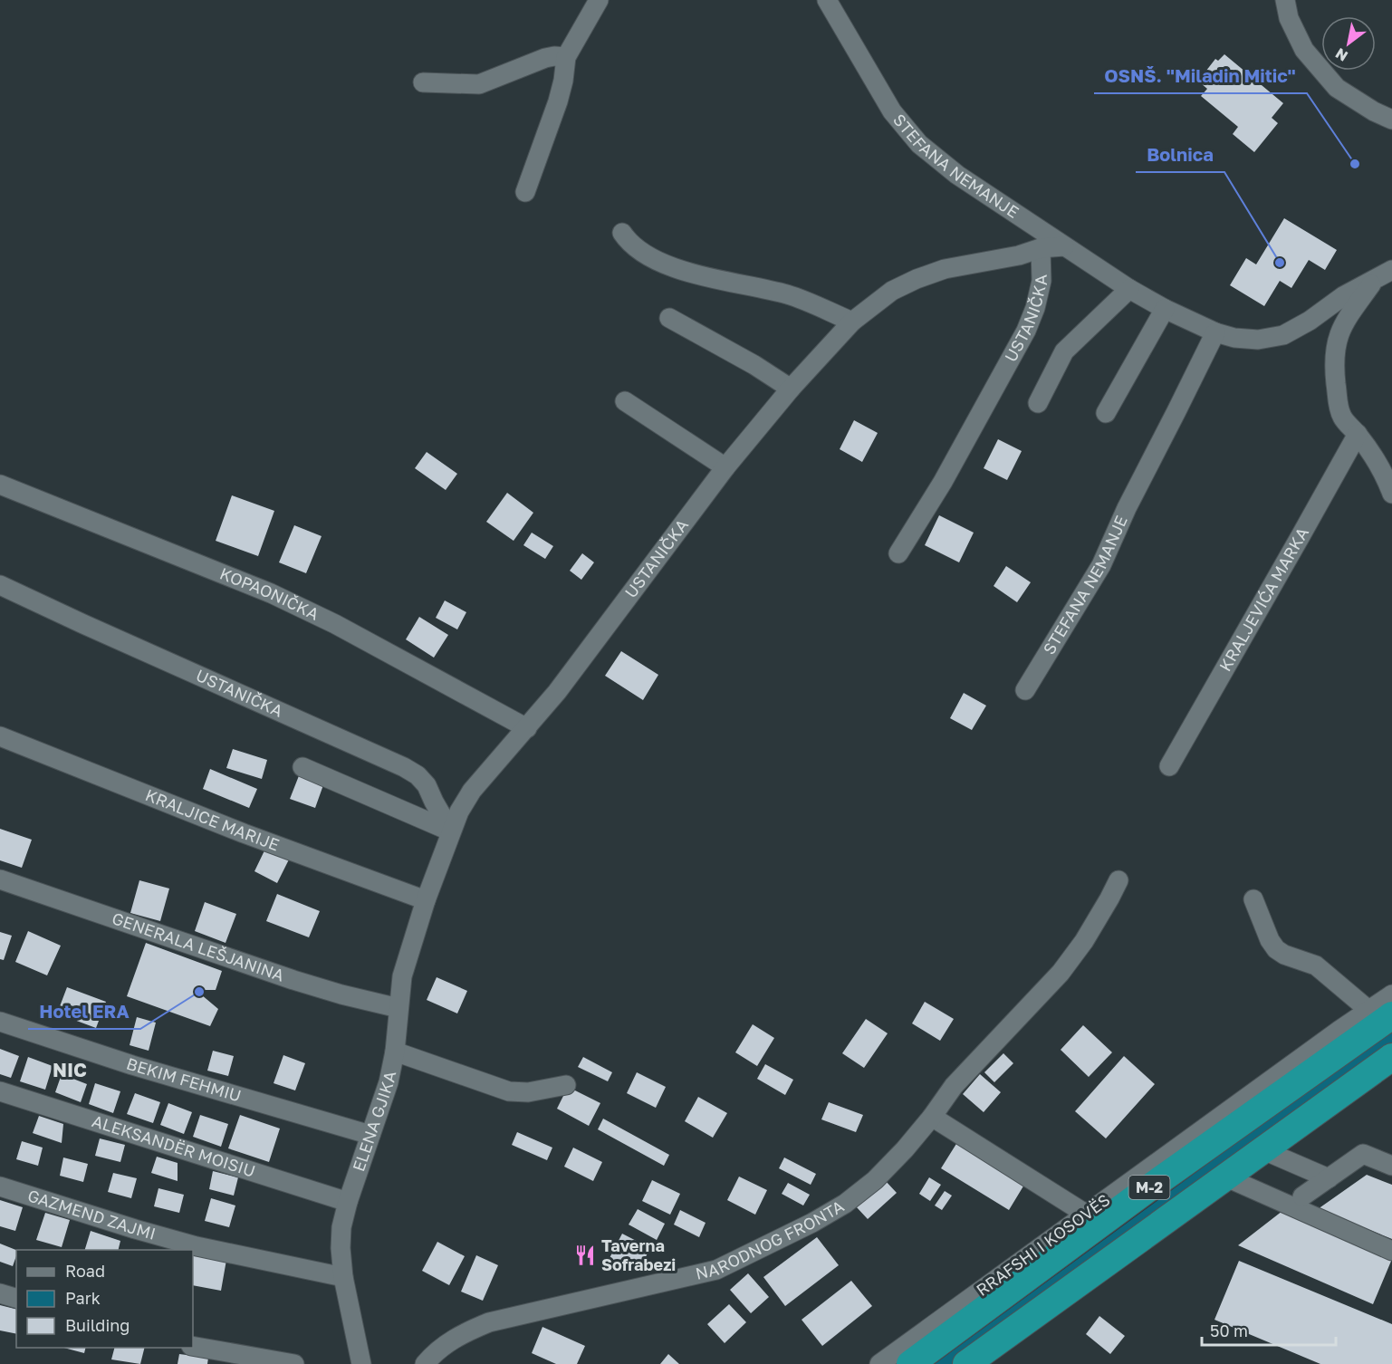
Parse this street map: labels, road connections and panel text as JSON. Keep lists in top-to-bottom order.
{
  "streets": {
    "highway": ["M-2", "RRAFSHI I KOSOVËS"],
    "street": [
      "STEFANA NEMANJE",
      "USTANIČKA",
      "KOPAONIČKA",
      "KRALJEVIĆA MARKA",
      "KRALJICE MARIJE",
      "GENERALA LEŠJANINA",
      "BEKIM FEHMIU",
      "ELENA GJIKA",
      "ALEKSANDËR MOISIU",
      "GAZMEND ZAJMI",
      "NARODNOG FRONTA"
    ]
  },
  "crossings": [
    ["STEFANA NEMANJE", "USTANIČKA"],
    ["USTANIČKA", "KOPAONIČKA"],
    ["USTANIČKA", "KRALJICE MARIJE"],
    ["USTANIČKA", "GENERALA LEŠJANINA"],
    ["USTANIČKA", "ELENA GJIKA"],
    ["BEKIM FEHMIU", "ELENA GJIKA"],
    ["ELENA GJIKA", "ALEKSANDËR MOISIU"],
    ["ELENA GJIKA", "GAZMEND ZAJMI"]
  ],
  "districts": ["NIC"],
  "places": {
    "other": ["OSNŠ. \"Miladin Mitic\"", "Bolnica", "Hotel ERA"],
    "restaurant": ["Taverna Sofrabezi"]
  },
  "legend": ["Road", "Park", "Building"],
  "scale_bar": "50 m",
  "north": "bottom left"
}
